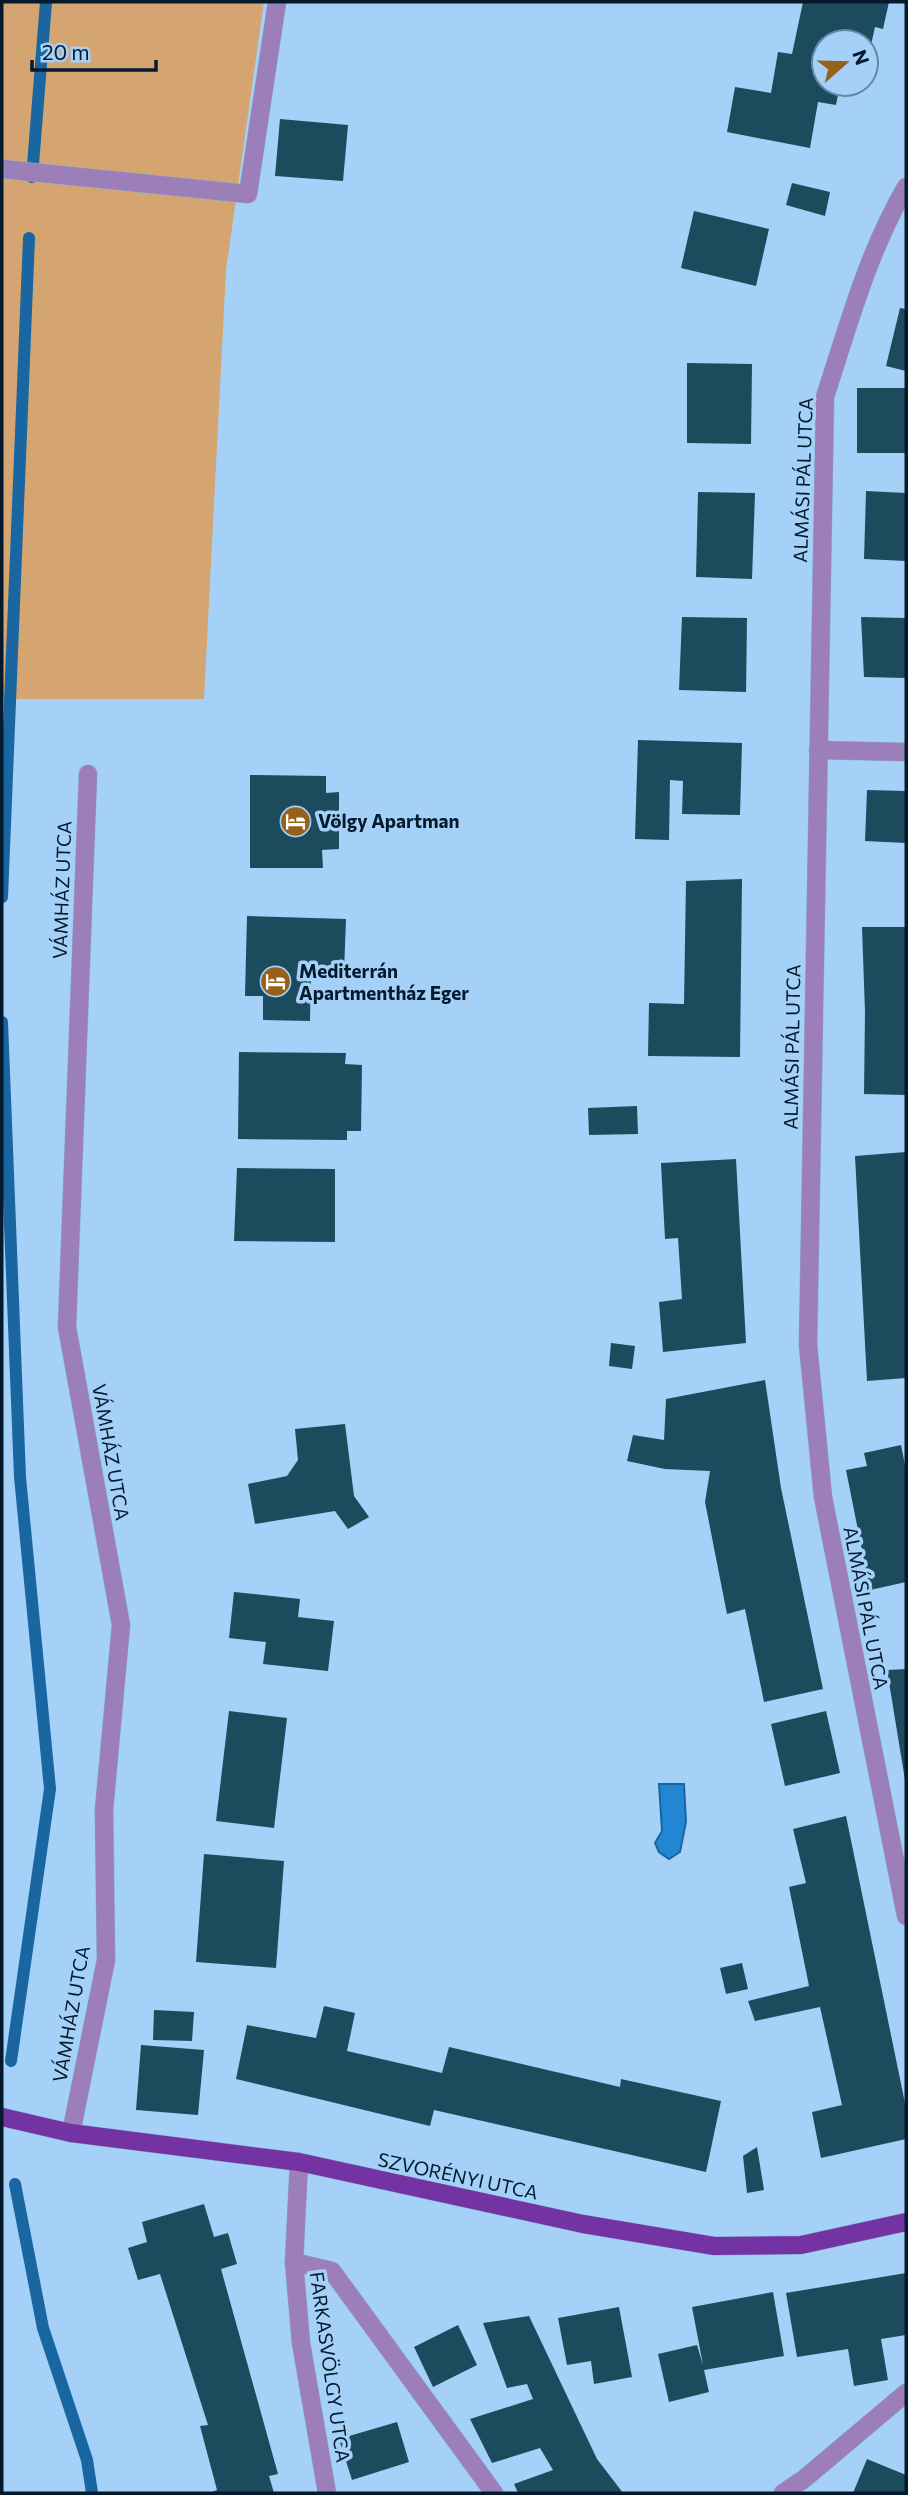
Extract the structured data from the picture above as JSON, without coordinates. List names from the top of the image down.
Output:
{
  "streets": {
    "main road": ["SZVORÉNYI UTCA"],
    "street": ["ALMÁSI PÁL UTCA", "VÁMHÁZ UTCA", "FARKASVÖLGY UTCA"]
  },
  "crossings": [
    ["VÁMHÁZ UTCA", "SZVORÉNYI UTCA"],
    ["SZVORÉNYI UTCA", "FARKASVÖLGY UTCA"]
  ],
  "places": {
    "hotel": ["Völgy Apartman", "Mediterrán Apartmentház Eger"]
  },
  "scale_bar": "20 m",
  "north": "right"
}
